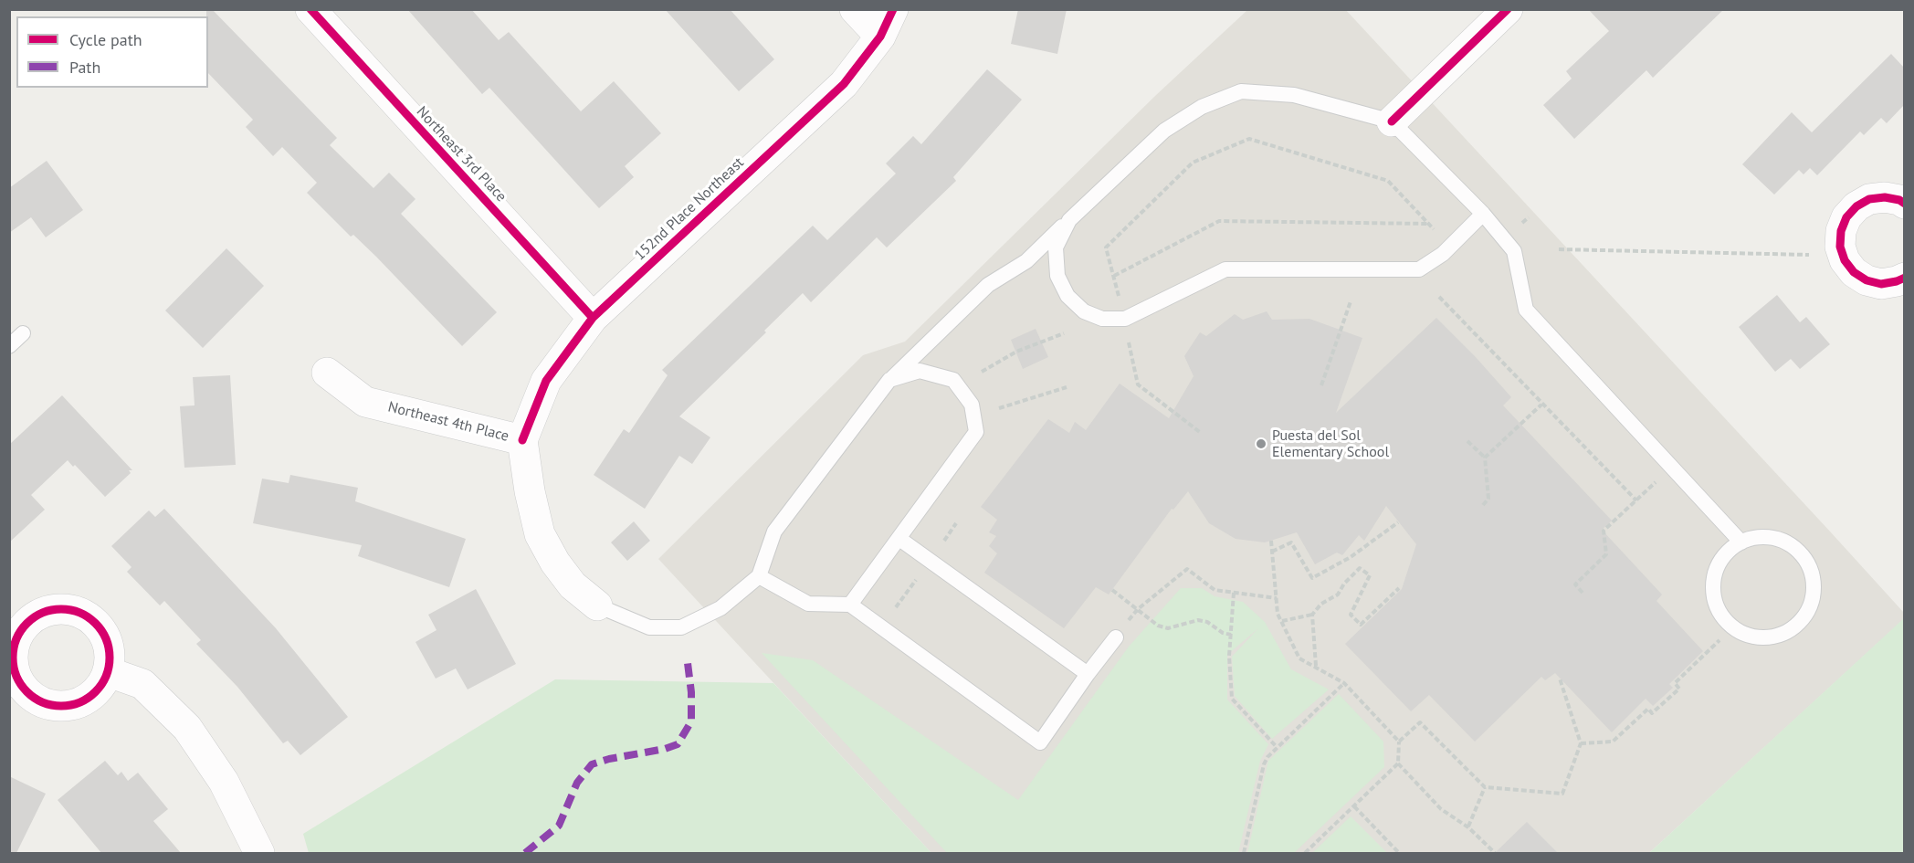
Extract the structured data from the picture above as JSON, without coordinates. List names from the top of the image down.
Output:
{
  "streets": {
    "street": ["Northeast 3rd Place", "152nd Place Northeast", "Northeast 4th Place"]
  },
  "crossings": [
    ["Northeast 3rd Place", "152nd Place Northeast"],
    ["152nd Place Northeast", "Northeast 4th Place"]
  ],
  "places": ["Puesta del Sol Elementary School"],
  "legend": ["Cycle path", "Path"]
}
